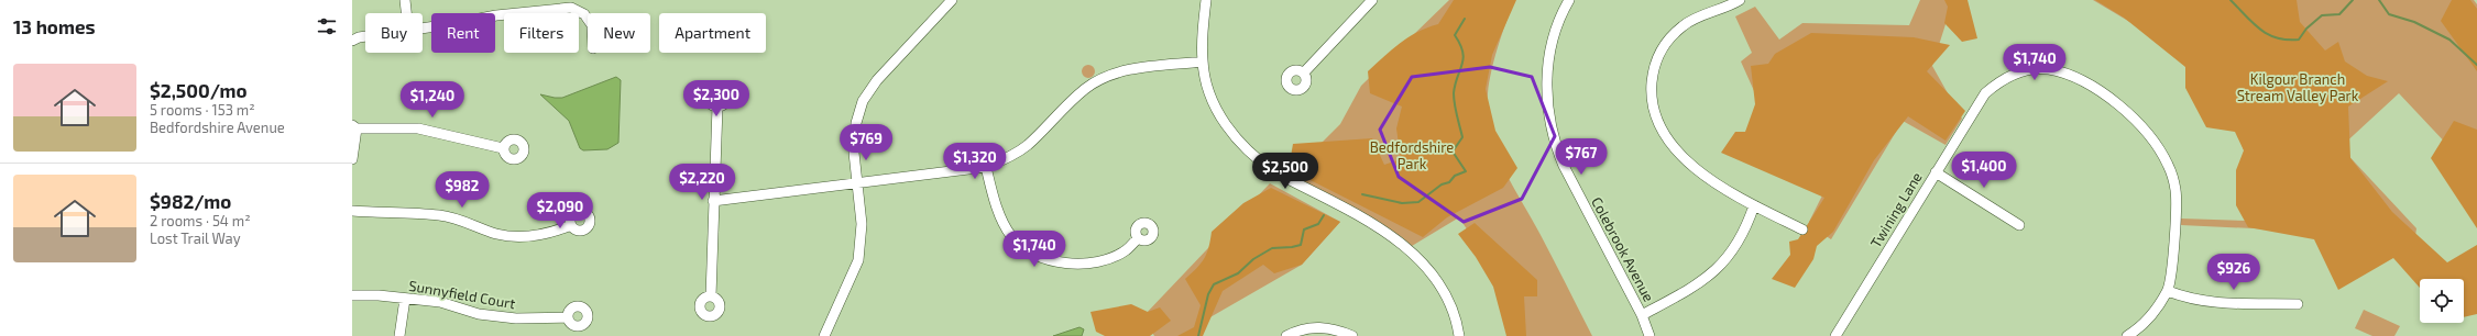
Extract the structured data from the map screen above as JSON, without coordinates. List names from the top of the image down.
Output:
{
  "streets": {
    "street": ["Twining Lane", "Colebrook Avenue", "Sunnyfield Court"]
  },
  "parks": ["Kilgour Branch Stream Valley Park", "Bedfordshire Park"],
  "page": {
    "heading": "13 homes",
    "chip": [
      "Buy",
      "Rent",
      "Filters",
      "New",
      "Apartment"
    ],
    "price": [
      "$1,740",
      "$2,300",
      "$1,240",
      "$769",
      "$767",
      "$1,320",
      "$1,400",
      "$2,500",
      "$2,220",
      "$982",
      "$2,090",
      "$1,740",
      "$926"
    ],
    "list": [
      {
        "name": "$2,500/mo",
        "note": "5 rooms · 153 m² · Bedfordshire Avenue"
      },
      {
        "name": "$982/mo",
        "note": "2 rooms · 54 m² · Lost Trail Way"
      }
    ]
  }
}
